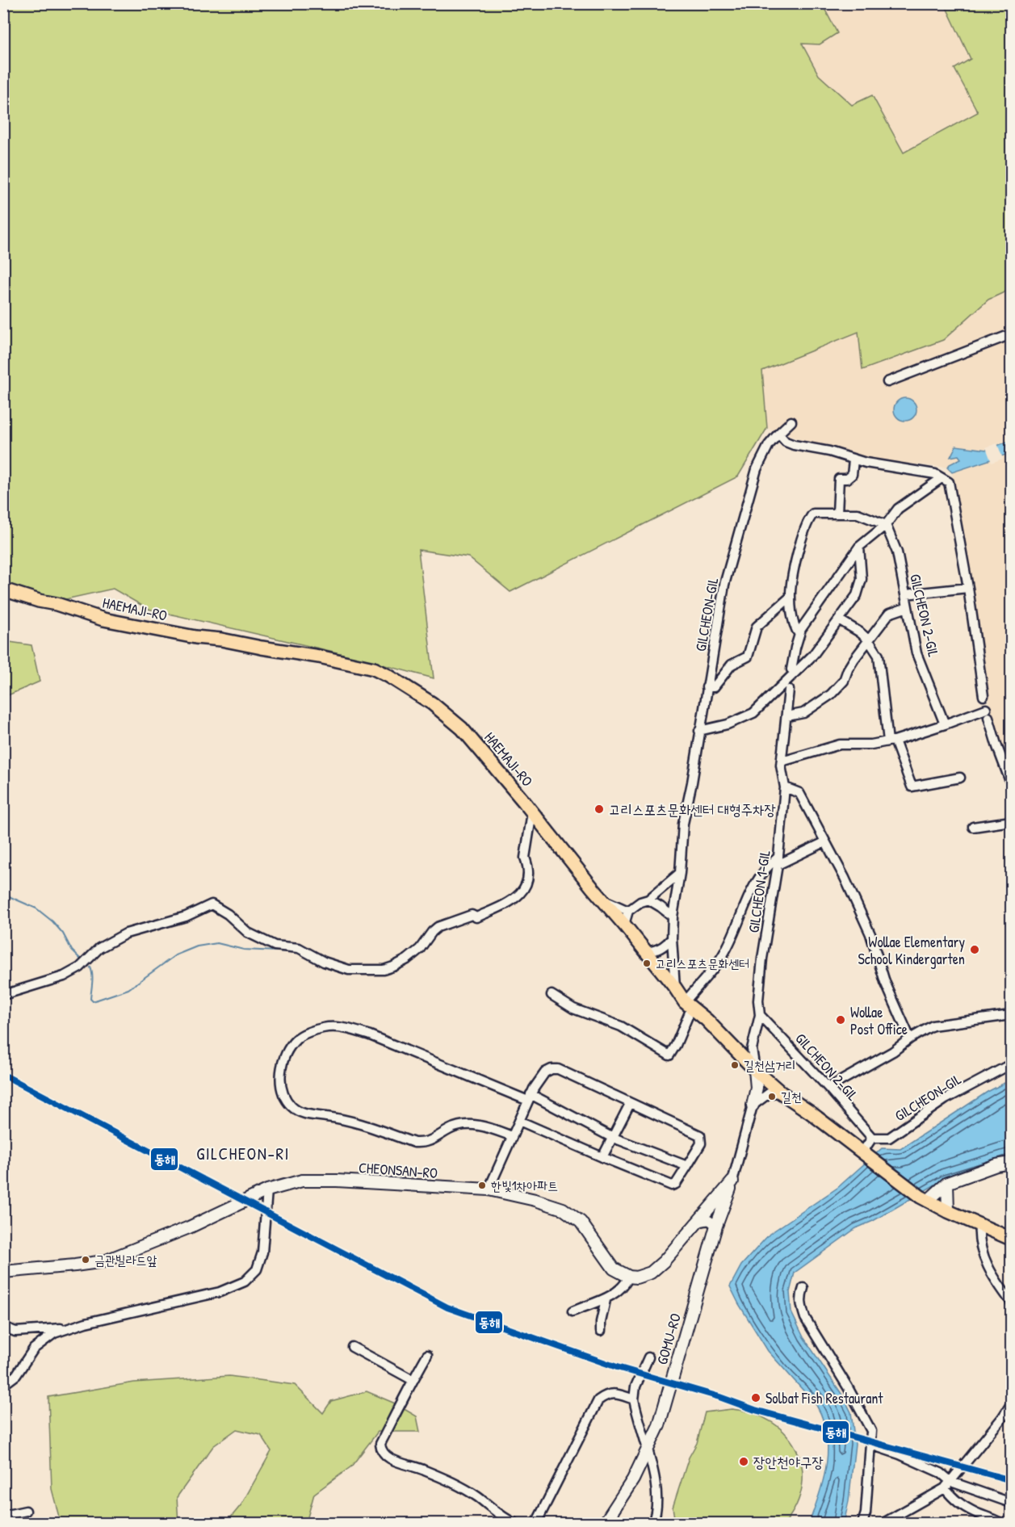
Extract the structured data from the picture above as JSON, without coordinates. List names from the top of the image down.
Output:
{
  "streets": {
    "main road": ["HAEMAJI-RO"],
    "street": [
      "GILCHEON-GIL",
      "GILCHEON 2-GIL",
      "GILCHEON 1-GIL",
      "CHEONSAN-RO",
      "GOMU-RO"
    ]
  },
  "crossings": [
    ["HAEMAJI-RO", "GILCHEON-GIL"],
    ["HAEMAJI-RO", "GILCHEON 1-GIL"],
    ["GILCHEON-GIL", "GILCHEON 2-GIL"],
    ["GILCHEON 2-GIL", "GILCHEON 1-GIL"]
  ],
  "districts": ["GILCHEON-RI"],
  "places": [
    "고리스포츠문화센터 대형주차장",
    "Wollae Elementary School Kindergarten",
    "고리스포츠문화센터",
    "Wollae Post Office",
    "길천삼거리",
    "길천",
    "한빛1차아파트",
    "금관빌라드앞",
    "Solbat Fish Restaurant",
    "장안천야구장"
  ],
  "lines": ["transit line 동해"]
}
